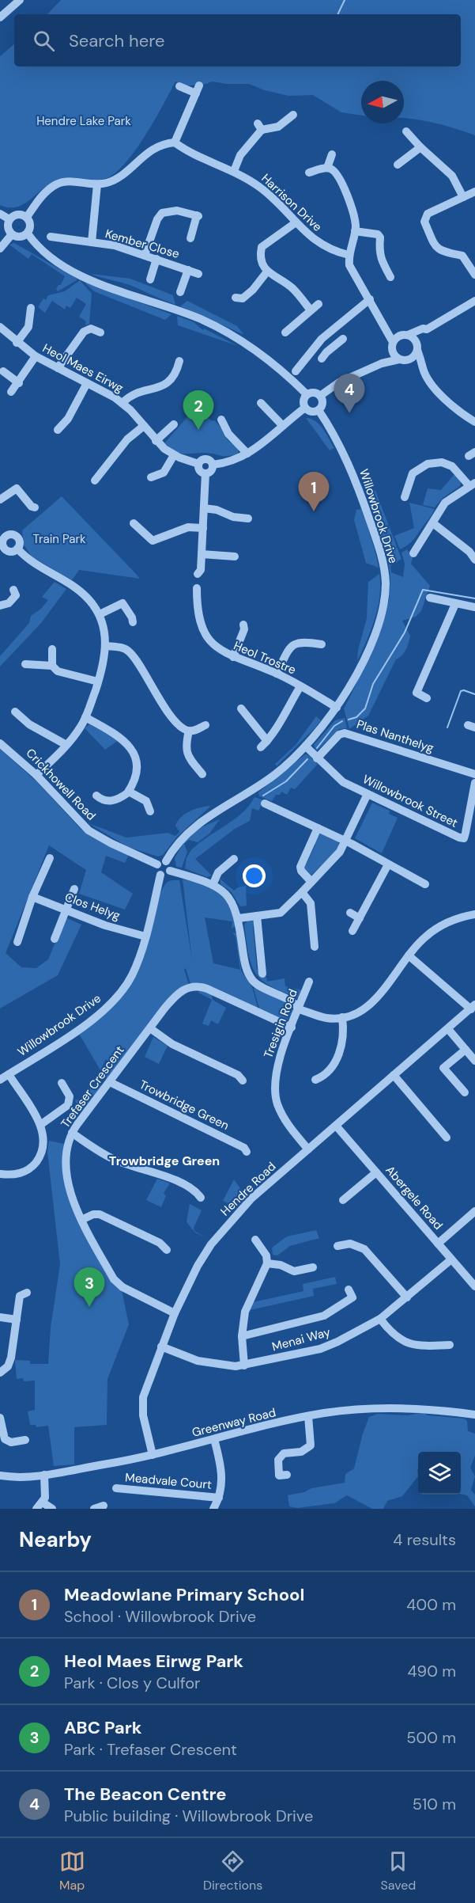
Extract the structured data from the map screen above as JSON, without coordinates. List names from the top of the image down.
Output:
{
  "streets": {
    "street": [
      "Harrison Drive",
      "Kember Close",
      "Heol Maes Eirwg",
      "Willowbrook Drive",
      "Heol Trostre",
      "Plas Nanthelyg",
      "Crickhowell Road",
      "Willowbrook Street",
      "Clos Helyg",
      "Tresigin Road",
      "Trefaser Crescent",
      "Trowbridge Green",
      "Hendre Road",
      "Abergele Road",
      "Menai Way",
      "Greenway Road",
      "Meadvale Court"
    ]
  },
  "crossings": [
    ["Willowbrook Drive", "Heol Trostre"],
    ["Willowbrook Drive", "Crickhowell Road"],
    ["Willowbrook Drive", "Willowbrook Street"],
    ["Willowbrook Drive", "Clos Helyg"],
    ["Plas Nanthelyg", "Willowbrook Street"],
    ["Tresigin Road", "Trefaser Crescent"],
    ["Tresigin Road", "Hendre Road"],
    ["Trefaser Crescent", "Trowbridge Green"],
    ["Trefaser Crescent", "Hendre Road"],
    ["Hendre Road", "Abergele Road"],
    ["Hendre Road", "Menai Way"],
    ["Hendre Road", "Greenway Road"],
    ["Abergele Road", "Menai Way"]
  ],
  "districts": ["Trowbridge Green"],
  "parks": ["Hendre Lake Park", "Train Park"],
  "north": "left",
  "page": {
    "search": "Search here",
    "pins": [
      "4",
      "2",
      "1",
      "3"
    ],
    "heading": ["Nearby", "4 results"],
    "list": [
      {
        "mark": "1",
        "name": "Meadowlane Primary School",
        "note": "School · Willowbrook Drive",
        "value": "400 m"
      },
      {
        "mark": "2",
        "name": "Heol Maes Eirwg Park",
        "note": "Park · Clos y Culfor",
        "value": "490 m"
      },
      {
        "mark": "3",
        "name": "ABC Park",
        "note": "Park · Trefaser Crescent",
        "value": "500 m"
      },
      {
        "mark": "4",
        "name": "The Beacon Centre",
        "note": "Public building · Willowbrook Drive",
        "value": "510 m"
      }
    ],
    "nav": ["Map", "Directions", "Saved"]
  }
}
